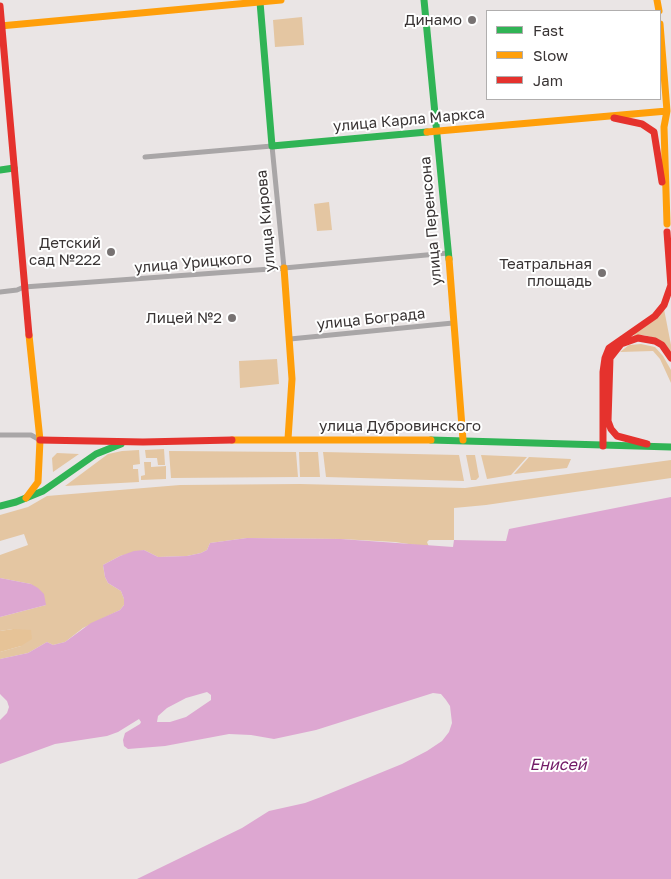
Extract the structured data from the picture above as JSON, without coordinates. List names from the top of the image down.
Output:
{
  "streets": {
    "main road": [
      "улица Карла Маркса",
      "улица Кирова",
      "улица Перенсона",
      "улица Дубровинского"
    ],
    "street": ["улица Урицкого", "улица Бограда"]
  },
  "crossings": [
    ["улица Карла Маркса", "улица Кирова"],
    ["улица Карла Маркса", "улица Перенсона"],
    ["улица Кирова", "улица Урицкого"],
    ["улица Кирова", "улица Бограда"],
    ["улица Кирова", "улица Дубровинского"],
    ["улица Перенсона", "улица Урицкого"],
    ["улица Перенсона", "улица Бограда"],
    ["улица Перенсона", "улица Дубровинского"]
  ],
  "water": ["Енисей"],
  "places": [
    "Динамо",
    "Детский сад №222",
    "Театральная площадь",
    "Лицей №2"
  ],
  "legend": ["Fast", "Slow", "Jam"]
}
